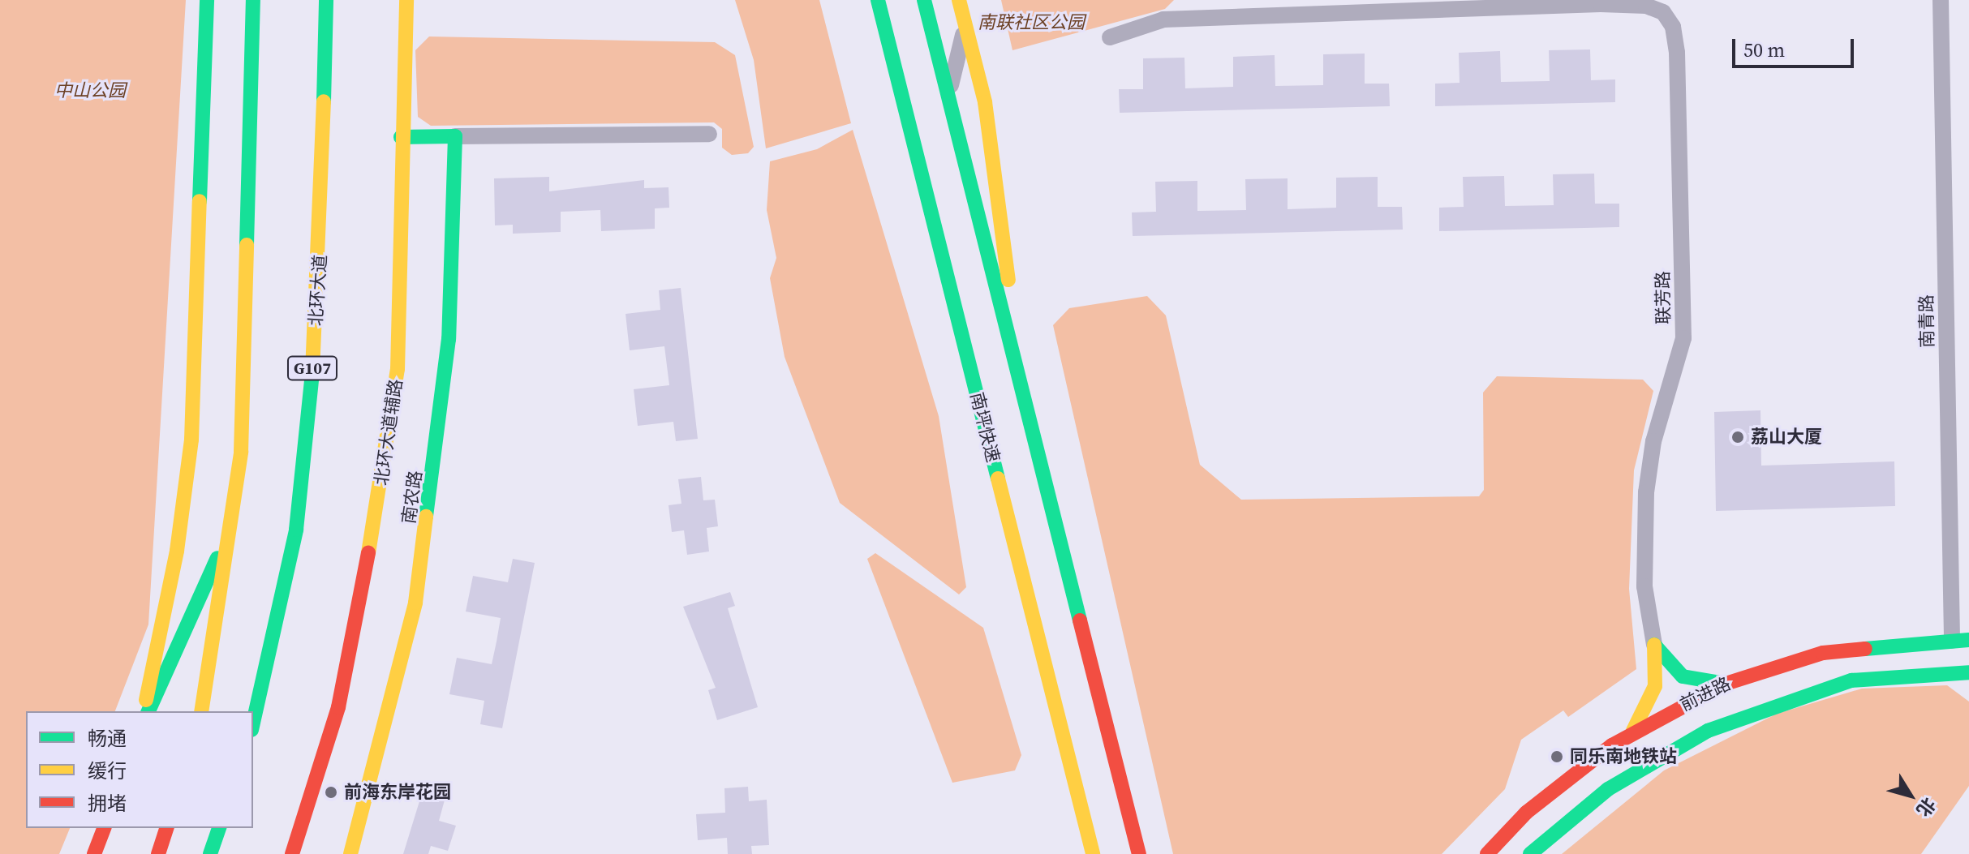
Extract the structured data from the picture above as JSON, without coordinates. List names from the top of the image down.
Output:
{
  "streets": {
    "main road": [
      "北环大道",
      "G107",
      "南坪快速",
      "北环大道辅路",
      "南农路",
      "前进路"
    ],
    "street": ["联芳路", "南青路"]
  },
  "crossings": [
    ["南青路", "前进路"]
  ],
  "parks": ["南联社区公园", "中山公园"],
  "places": ["荔山大厦", "同乐南地铁站", "前海东岸花园"],
  "legend": ["畅通", "缓行", "拥堵"],
  "scale_bar": "50 m",
  "north": "bottom right"
}
